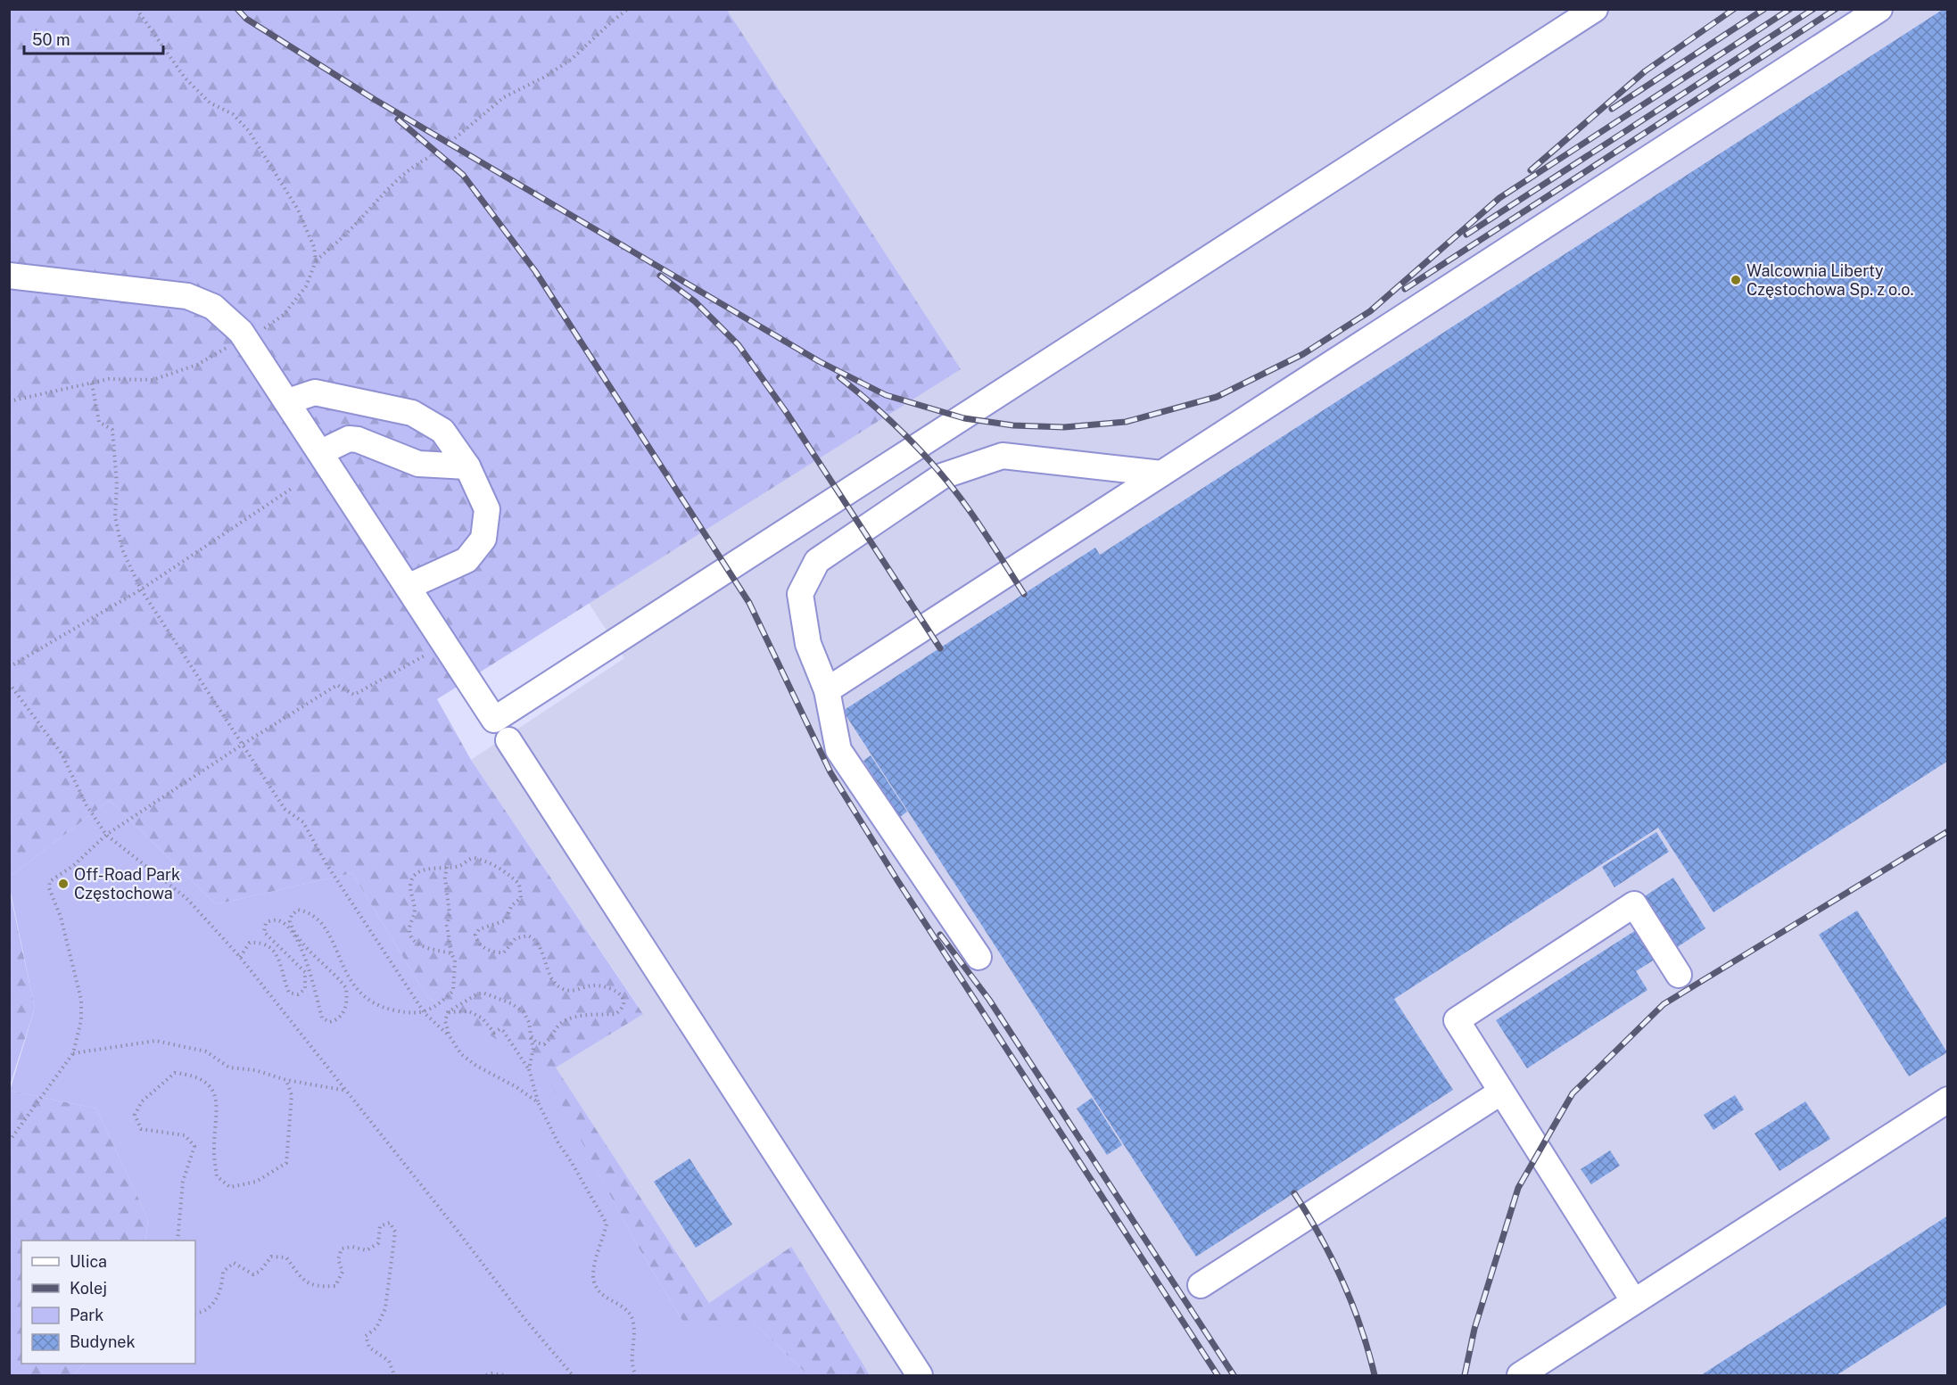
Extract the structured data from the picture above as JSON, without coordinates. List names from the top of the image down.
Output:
{
  "places": ["Walcownia Liberty Częstochowa Sp. z o.o.", "Off-Road Park Częstochowa"],
  "legend": [
    "Ulica",
    "Kolej",
    "Park",
    "Budynek"
  ],
  "scale_bar": "50 m"
}
